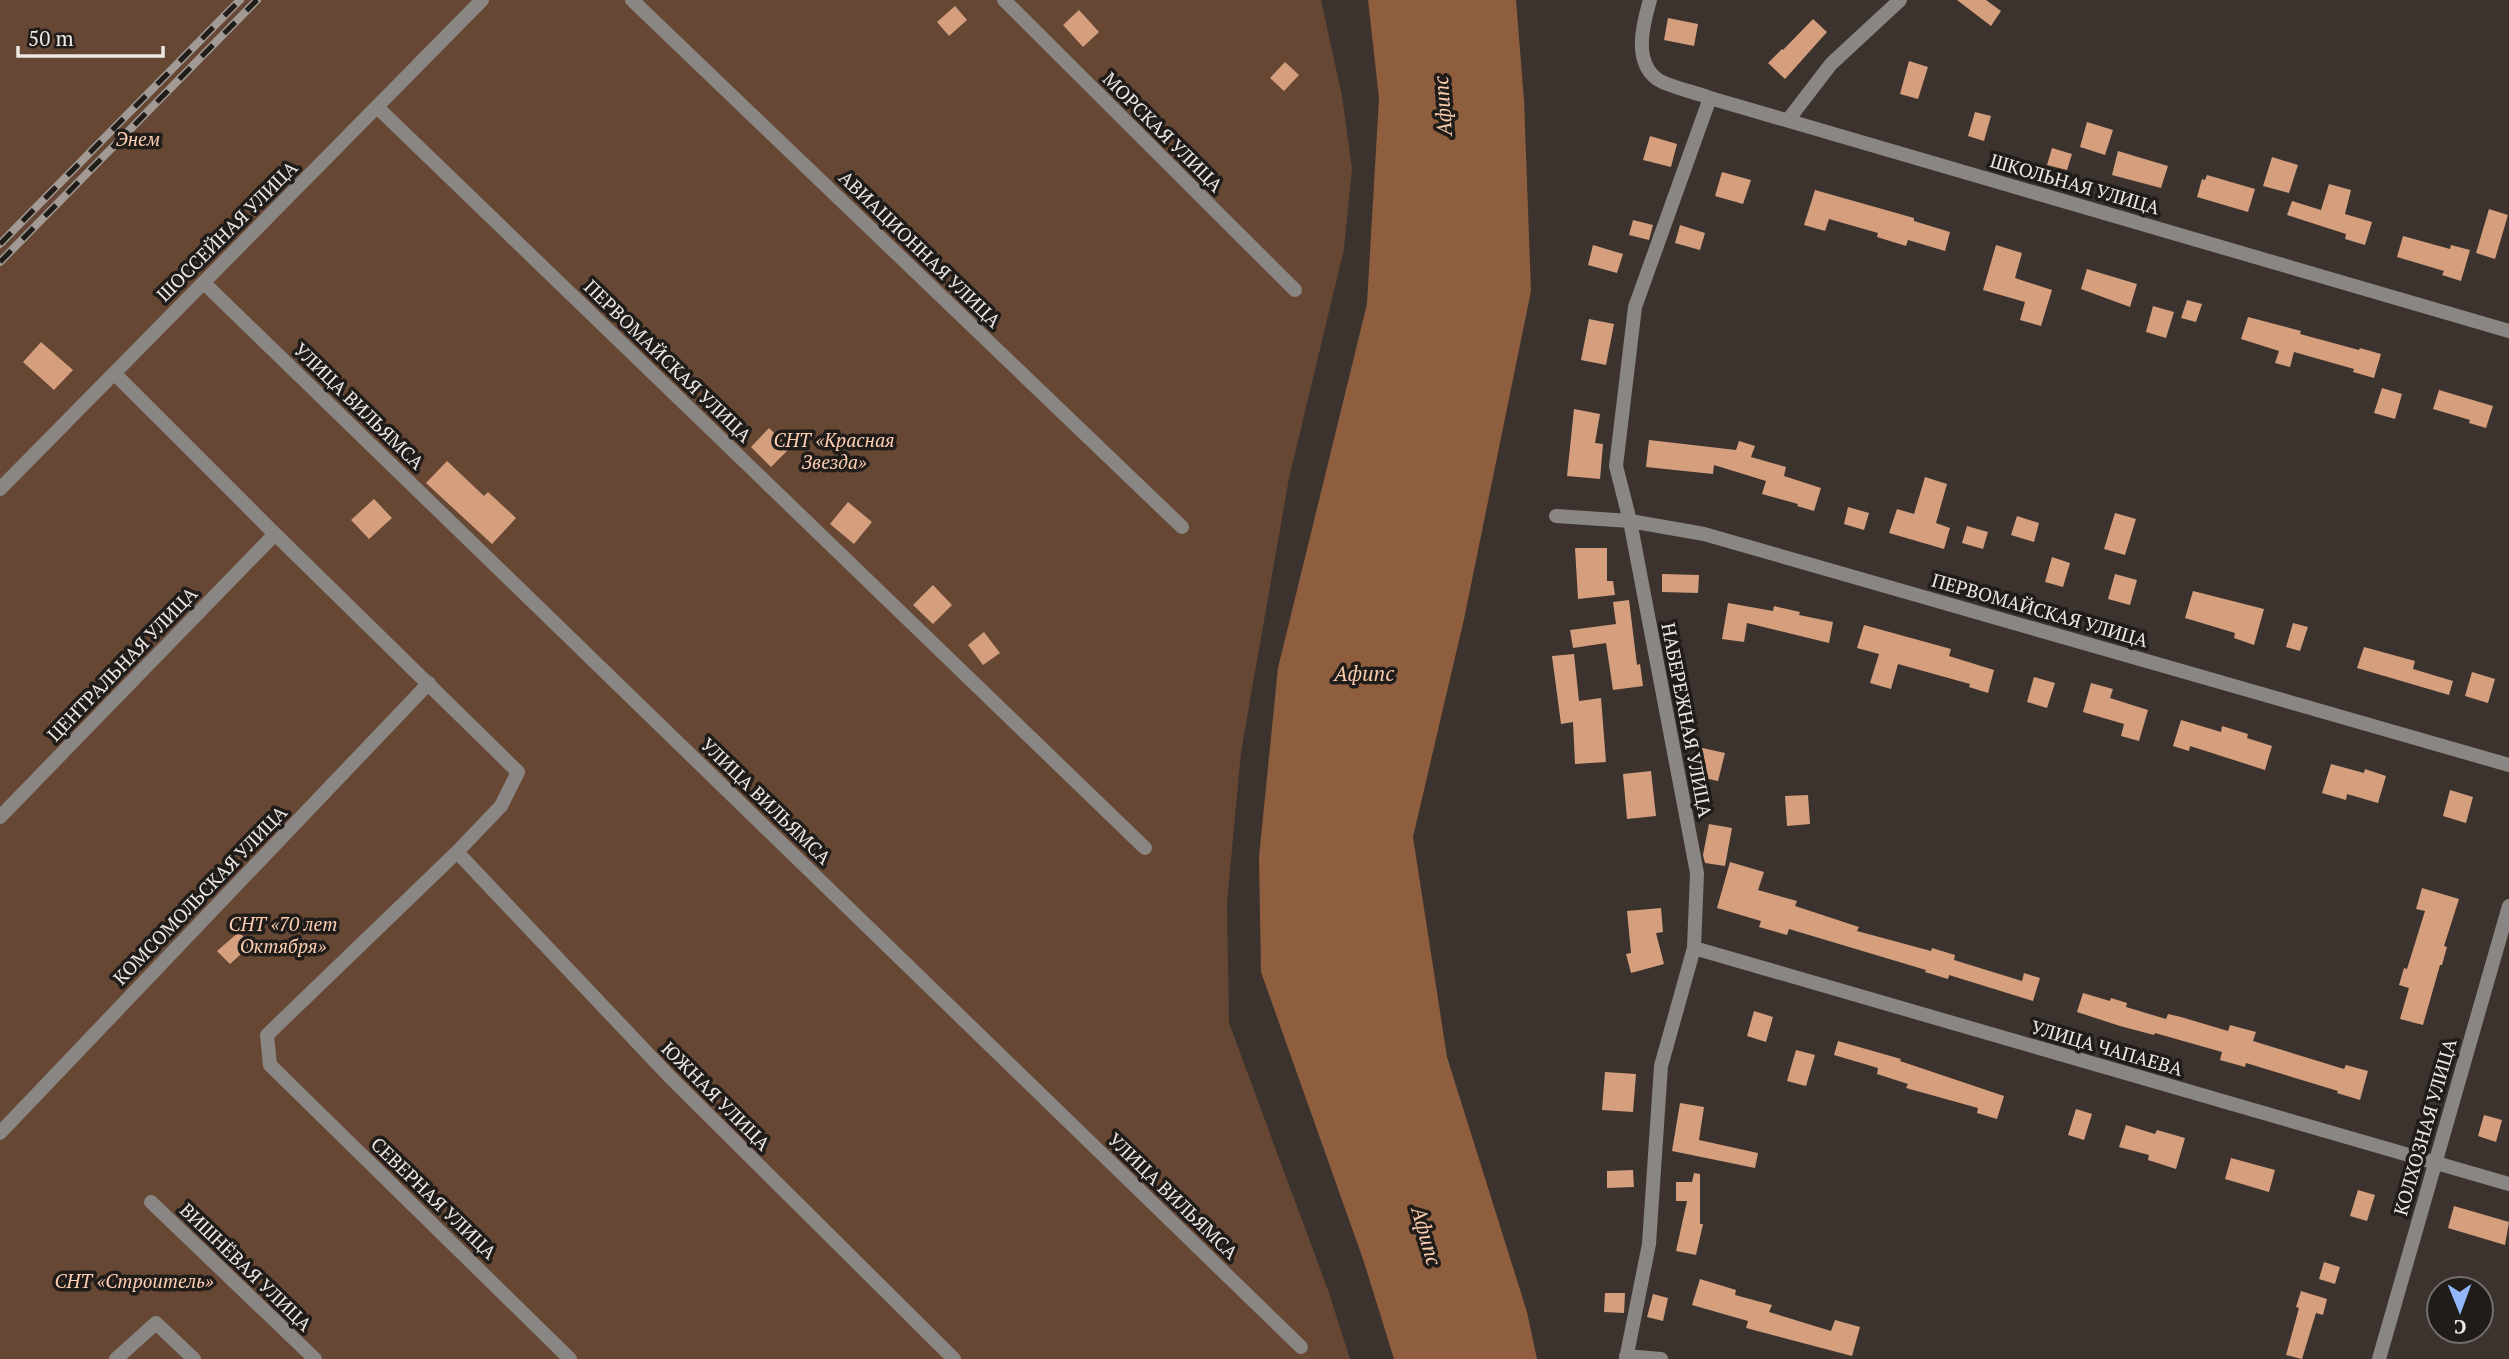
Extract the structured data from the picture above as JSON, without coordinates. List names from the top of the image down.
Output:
{
  "streets": {
    "street": [
      "МОРСКАЯ УЛИЦА",
      "ШКОЛЬНАЯ УЛИЦА",
      "ШОССЕЙНАЯ УЛИЦА",
      "АВИАЦИОННАЯ УЛИЦА",
      "ПЕРВОМАЙСКАЯ УЛИЦА",
      "УЛИЦА ВИЛЬЯМСА",
      "ЦЕНТРАЛЬНАЯ УЛИЦА",
      "НАБЕРЕЖНАЯ УЛИЦА",
      "КОМСОМОЛЬСКАЯ УЛИЦА",
      "УЛИЦА ЧАПАЕВА",
      "ЮЖНАЯ УЛИЦА",
      "КОЛХОЗНАЯ УЛИЦА",
      "СЕВЕРНАЯ УЛИЦА",
      "ВИШНЁВАЯ УЛИЦА"
    ]
  },
  "crossings": [
    ["ШКОЛЬНАЯ УЛИЦА", "НАБЕРЕЖНАЯ УЛИЦА"],
    ["ШОССЕЙНАЯ УЛИЦА", "ПЕРВОМАЙСКАЯ УЛИЦА"],
    ["ШОССЕЙНАЯ УЛИЦА", "УЛИЦА ВИЛЬЯМСА"],
    ["ПЕРВОМАЙСКАЯ УЛИЦА", "НАБЕРЕЖНАЯ УЛИЦА"],
    ["НАБЕРЕЖНАЯ УЛИЦА", "УЛИЦА ЧАПАЕВА"],
    ["УЛИЦА ЧАПАЕВА", "КОЛХОЗНАЯ УЛИЦА"],
    ["ЮЖНАЯ УЛИЦА", "СЕВЕРНАЯ УЛИЦА"]
  ],
  "water": ["Афипс"],
  "parks": [
    "Энем",
    "СНТ «Красная Звезда»",
    "СНТ «70 лет Октября»",
    "СНТ «Строитель»"
  ],
  "scale_bar": "50 m",
  "north": "bottom"
}
